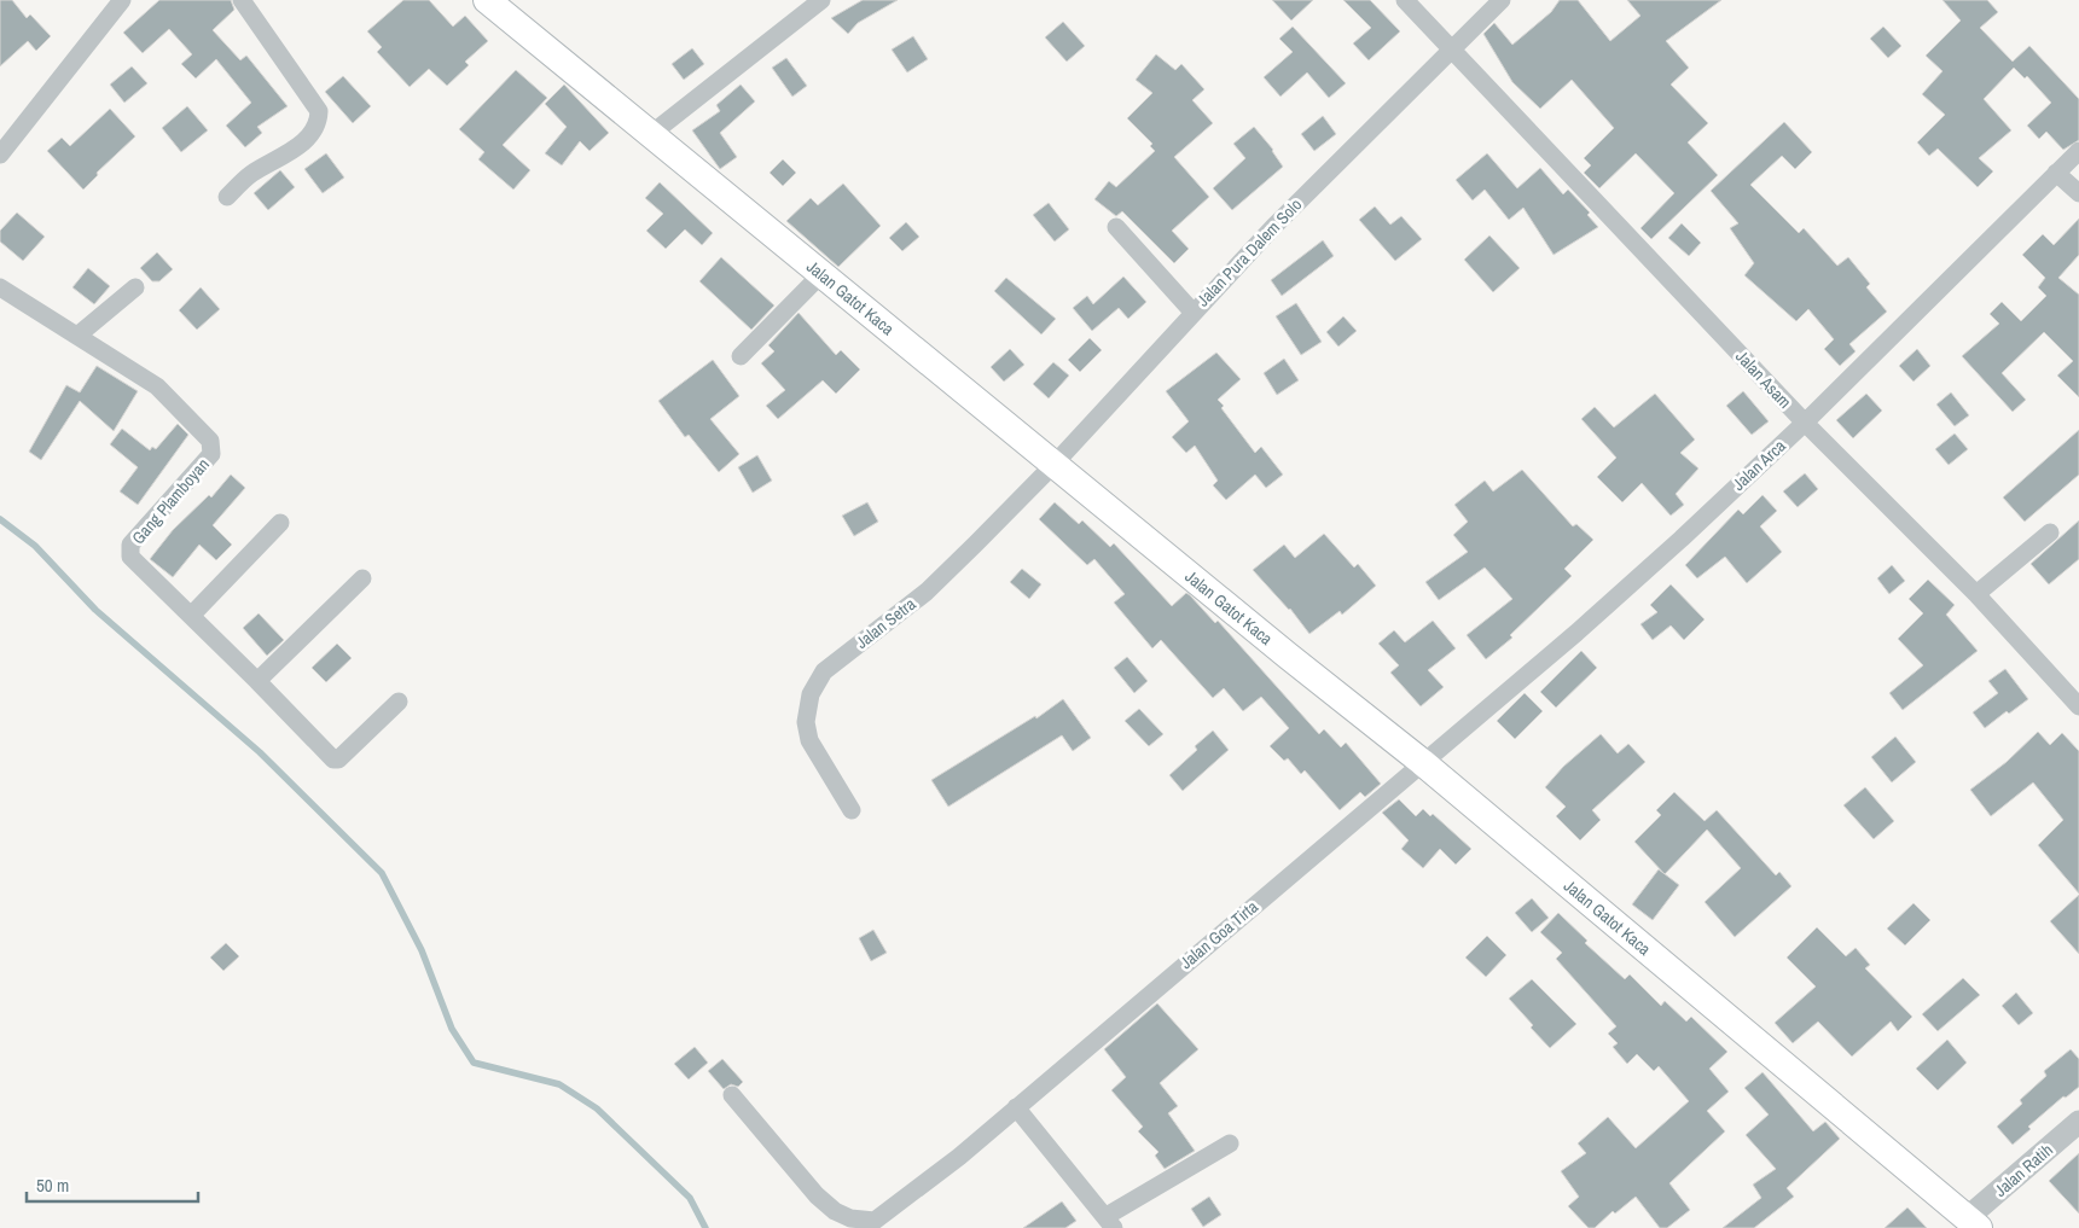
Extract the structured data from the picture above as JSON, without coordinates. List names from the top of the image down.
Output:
{
  "streets": {
    "main road": ["Jalan Gatot Kaca"],
    "street": [
      "Jalan Pura Dalem Solo",
      "Jalan Asam",
      "Jalan Arca",
      "Gang Plamboyan",
      "Jalan Setra",
      "Jalan Goa Tirta",
      "Jalan Ratih"
    ]
  },
  "crossings": [
    ["Jalan Pura Dalem Solo", "Jalan Gatot Kaca"],
    ["Jalan Pura Dalem Solo", "Jalan Asam"],
    ["Jalan Pura Dalem Solo", "Jalan Setra"],
    ["Jalan Gatot Kaca", "Jalan Arca"],
    ["Jalan Gatot Kaca", "Jalan Setra"],
    ["Jalan Gatot Kaca", "Jalan Goa Tirta"],
    ["Jalan Gatot Kaca", "Jalan Ratih"],
    ["Jalan Asam", "Jalan Arca"],
    ["Jalan Arca", "Jalan Goa Tirta"]
  ],
  "scale_bar": "50 m"
}
